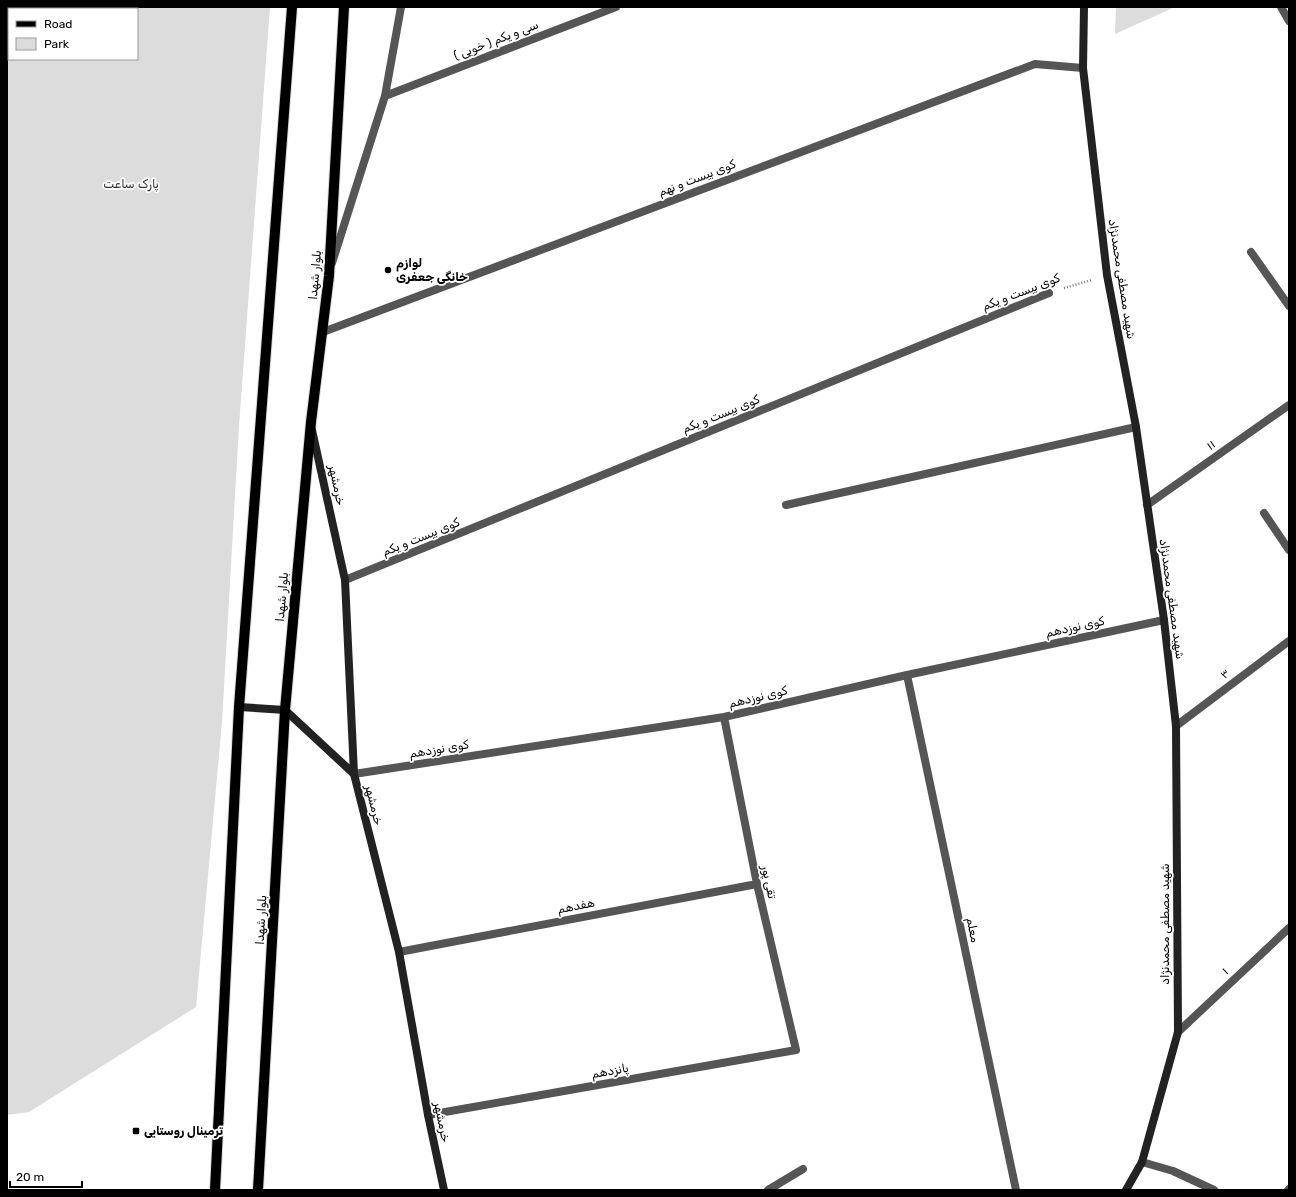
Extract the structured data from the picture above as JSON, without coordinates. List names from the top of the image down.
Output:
{
  "streets": {
    "main road": ["بلوار شهدا", "شهید مصطفی محمدنژاد", "خرمشهر"],
    "street": [
      "سی و یکم ( خویی )",
      "کوی بیست و نهم",
      "کوی بیست و یکم",
      "۱۱",
      "کوی نوزدهم",
      "۳",
      "تقی پور",
      "هفدهم",
      "معلم",
      "۱",
      "پانزدهم"
    ]
  },
  "crossings": [
    ["کوی بیست و نهم", "بلوار شهدا"],
    ["کوی بیست و نهم", "شهید مصطفی محمدنژاد"],
    ["بلوار شهدا", "خرمشهر"],
    ["شهید مصطفی محمدنژاد", "کوی بیست و یکم"],
    ["شهید مصطفی محمدنژاد", "۱۱"],
    ["شهید مصطفی محمدنژاد", "کوی نوزدهم"],
    ["شهید مصطفی محمدنژاد", "۳"],
    ["شهید مصطفی محمدنژاد", "۱"],
    ["کوی بیست و یکم", "خرمشهر"],
    ["خرمشهر", "کوی نوزدهم"],
    ["خرمشهر", "هفدهم"],
    ["خرمشهر", "پانزدهم"],
    ["کوی نوزدهم", "تقی پور"],
    ["کوی نوزدهم", "معلم"],
    ["تقی پور", "هفدهم"],
    ["تقی پور", "پانزدهم"]
  ],
  "parks": ["پارک ساعت"],
  "places": {
    "other": ["لوازم خانگی جعفری"],
    "transit": ["ترمینال روستایی"]
  },
  "legend": ["Road", "Park"],
  "scale_bar": "20 m"
}
